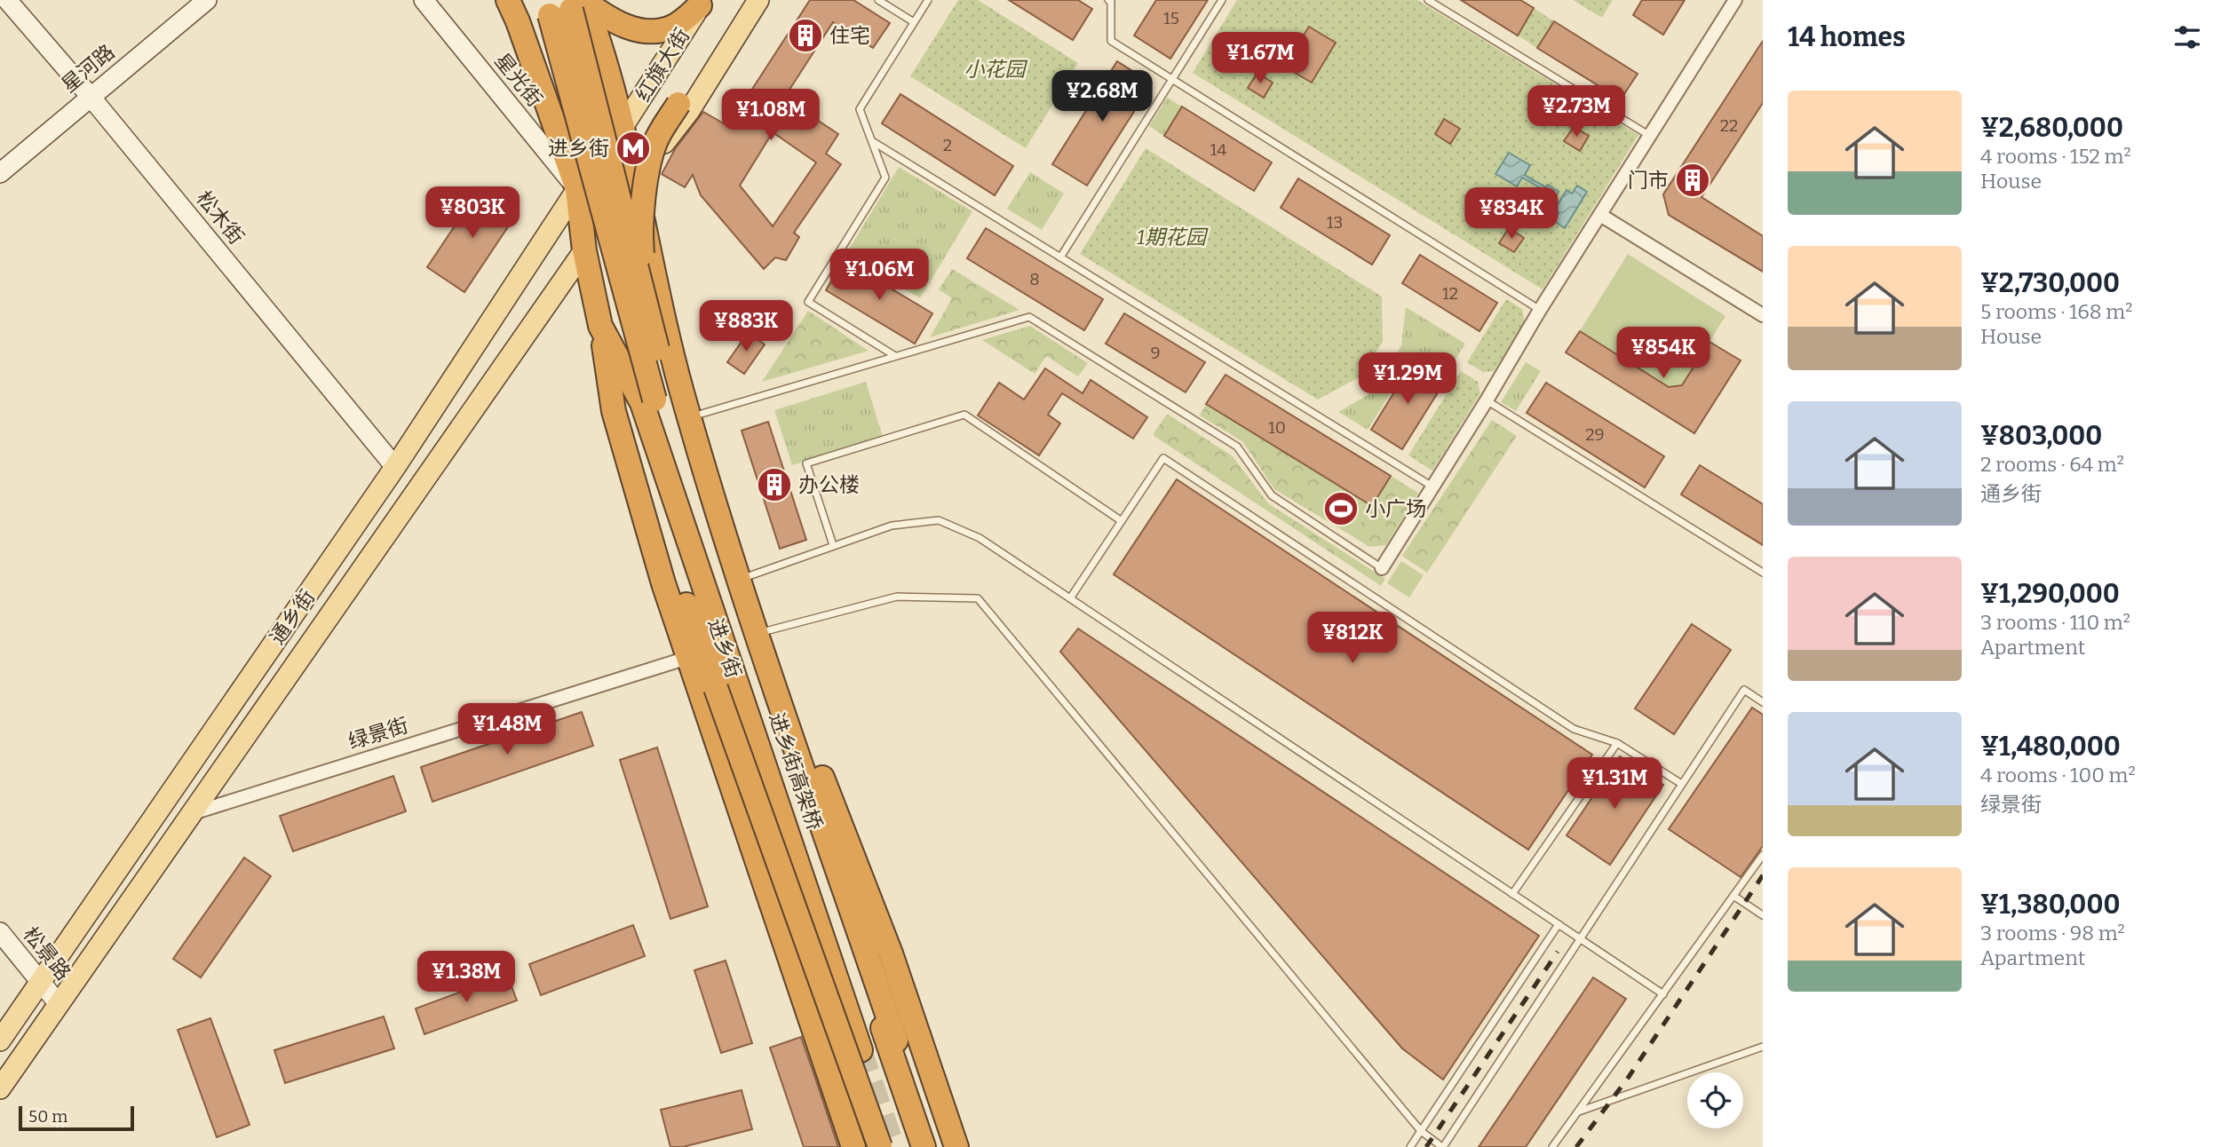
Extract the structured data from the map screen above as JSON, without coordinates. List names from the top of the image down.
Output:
{
  "streets": {
    "highway": ["红旗大街", "进乡街", "进乡街高架桥"],
    "main road": ["通乡街"],
    "street": [
      "星河路",
      "星光街",
      "松木街",
      "绿景街",
      "松景路"
    ]
  },
  "crossings": [
    ["红旗大街", "星光街"],
    ["红旗大街", "通乡街"],
    ["红旗大街", "进乡街"],
    ["星河路", "松木街"],
    ["星光街", "通乡街"],
    ["星光街", "进乡街"],
    ["松木街", "通乡街"],
    ["通乡街", "进乡街"],
    ["通乡街", "绿景街"],
    ["通乡街", "松景路"]
  ],
  "parks": ["小花园", "1期花园"],
  "places": {
    "building": ["住宅", "门市", "办公楼"],
    "metro station": ["进乡街"],
    "sports": ["小广场"]
  },
  "house_numbers": [
    "15",
    "22",
    "2",
    "14",
    "13",
    "8",
    "12",
    "9",
    "10",
    "29"
  ],
  "scale_bar": "50 m",
  "page": {
    "heading": "14 homes",
    "price": [
      "¥1.67M",
      "¥2.68M",
      "¥2.73M",
      "¥1.08M",
      "¥803K",
      "¥834K",
      "¥1.06M",
      "¥883K",
      "¥854K",
      "¥1.29M",
      "¥812K",
      "¥1.48M",
      "¥1.31M",
      "¥1.38M"
    ],
    "list": [
      {
        "name": "¥2,680,000",
        "note": "4 rooms · 152 m² · House"
      },
      {
        "name": "¥2,730,000",
        "note": "5 rooms · 168 m² · House"
      },
      {
        "name": "¥803,000",
        "note": "2 rooms · 64 m² · 通乡街"
      },
      {
        "name": "¥1,290,000",
        "note": "3 rooms · 110 m² · Apartment"
      },
      {
        "name": "¥1,480,000",
        "note": "4 rooms · 100 m² · 绿景街"
      },
      {
        "name": "¥1,380,000",
        "note": "3 rooms · 98 m² · Apartment"
      }
    ],
    "scale": "50 m"
  }
}
